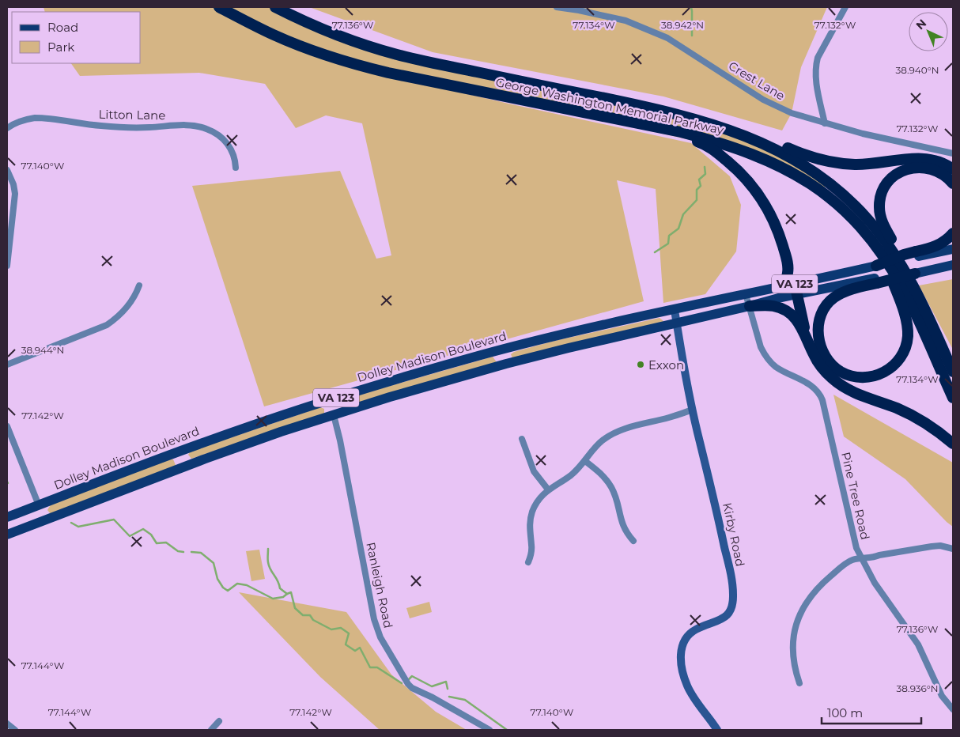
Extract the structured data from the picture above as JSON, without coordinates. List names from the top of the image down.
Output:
{
  "streets": {
    "highway": ["George Washington Memorial Parkway"],
    "main road": ["VA 123", "Dolley Madison Boulevard", "Kirby Road"],
    "street": [
      "Crest Lane",
      "Litton Lane",
      "Pine Tree Road",
      "Ranleigh Road"
    ]
  },
  "crossings": [
    ["Dolley Madison Boulevard", "Pine Tree Road"],
    ["Dolley Madison Boulevard", "Kirby Road"],
    ["Dolley Madison Boulevard", "Ranleigh Road"]
  ],
  "places": ["Exxon"],
  "legend": ["Road", "Park"],
  "scale_bar": "100 m",
  "north": "top left",
  "coordinates": [
    "38.942°N",
    "77.136°W",
    "77.134°W",
    "77.132°W",
    "38.940°N",
    "77.140°W",
    "38.944°N",
    "77.142°W",
    "77.144°W",
    "38.936°N"
  ]
}
